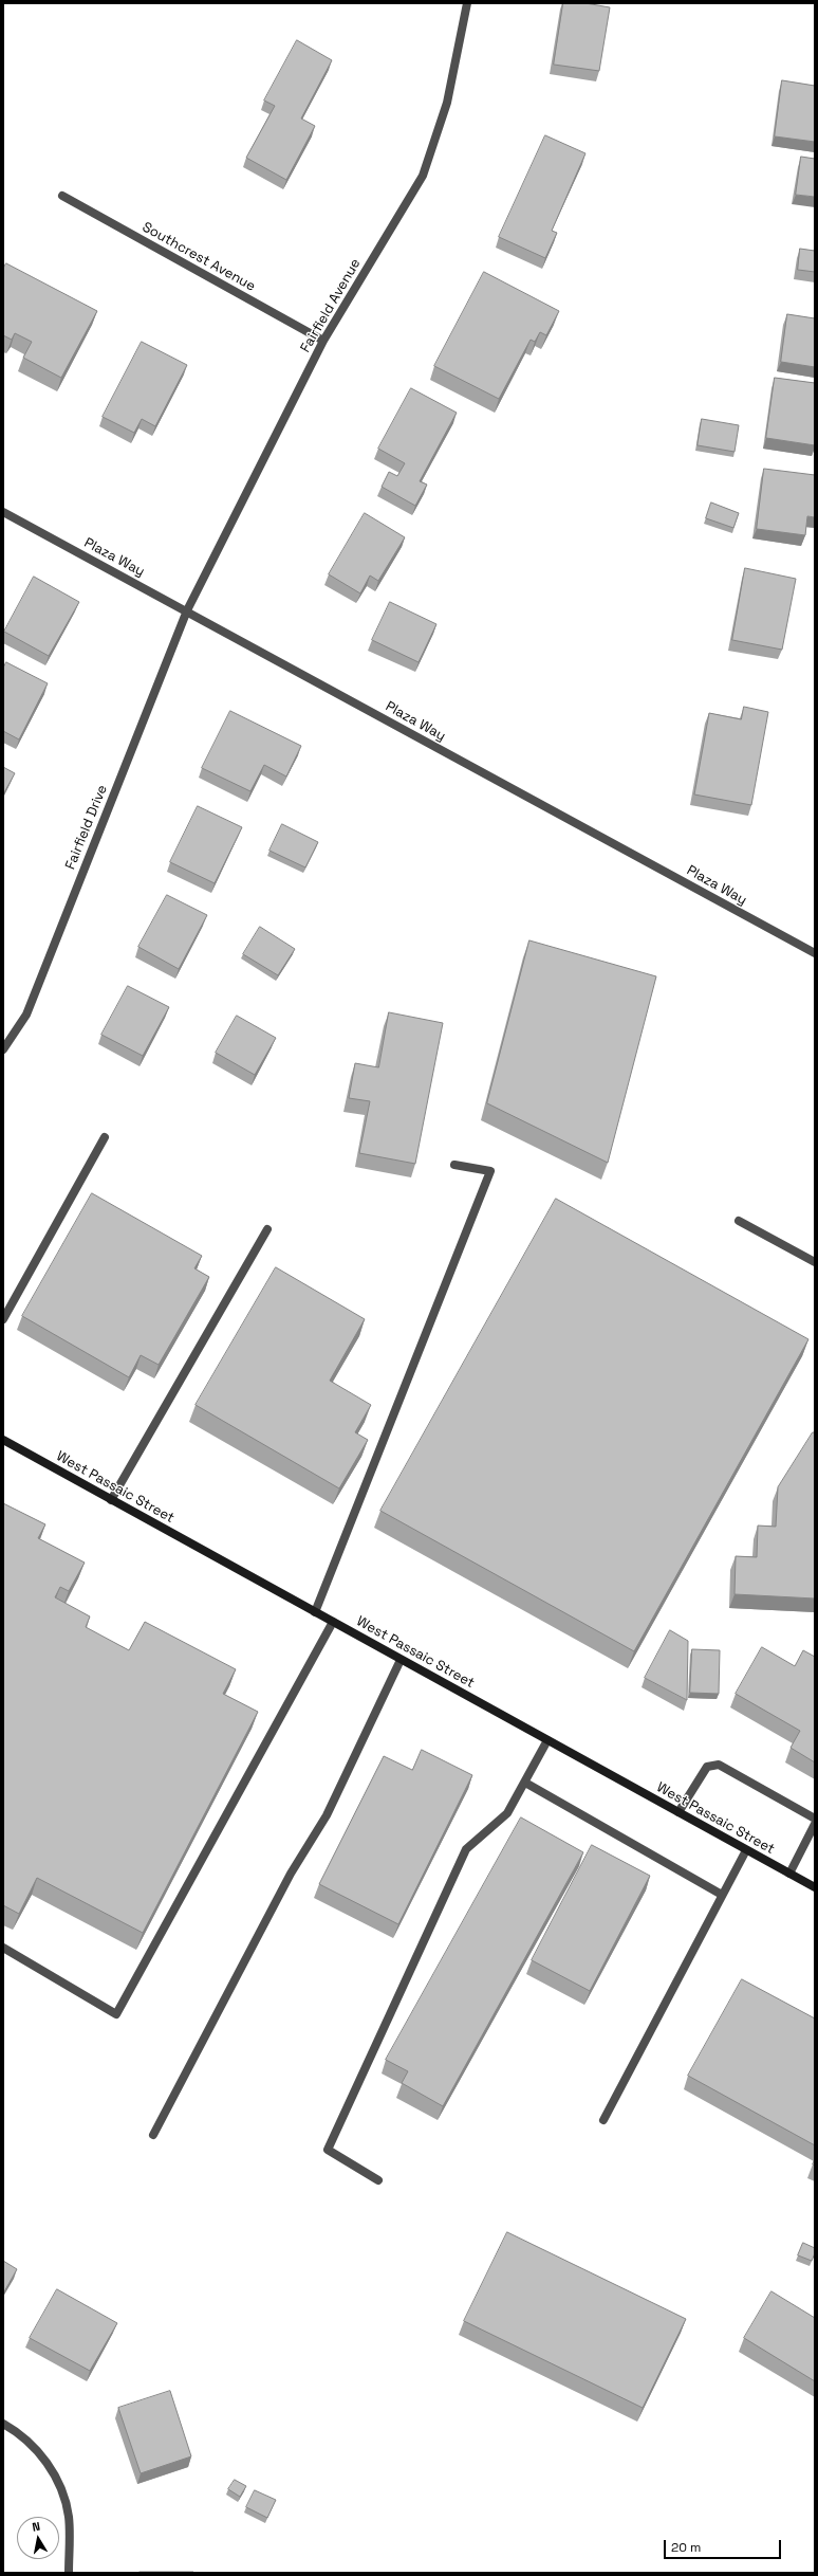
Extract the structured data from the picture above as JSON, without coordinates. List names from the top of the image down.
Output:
{
  "streets": {
    "main road": ["West Passaic Street"],
    "street": [
      "Southcrest Avenue",
      "Fairfield Avenue",
      "Plaza Way",
      "Fairfield Drive"
    ]
  },
  "crossings": [
    ["Southcrest Avenue", "Fairfield Avenue"],
    ["Fairfield Avenue", "Plaza Way"],
    ["Fairfield Avenue", "Fairfield Drive"],
    ["Plaza Way", "Fairfield Drive"]
  ],
  "scale_bar": "20 m",
  "north": "top"
}
